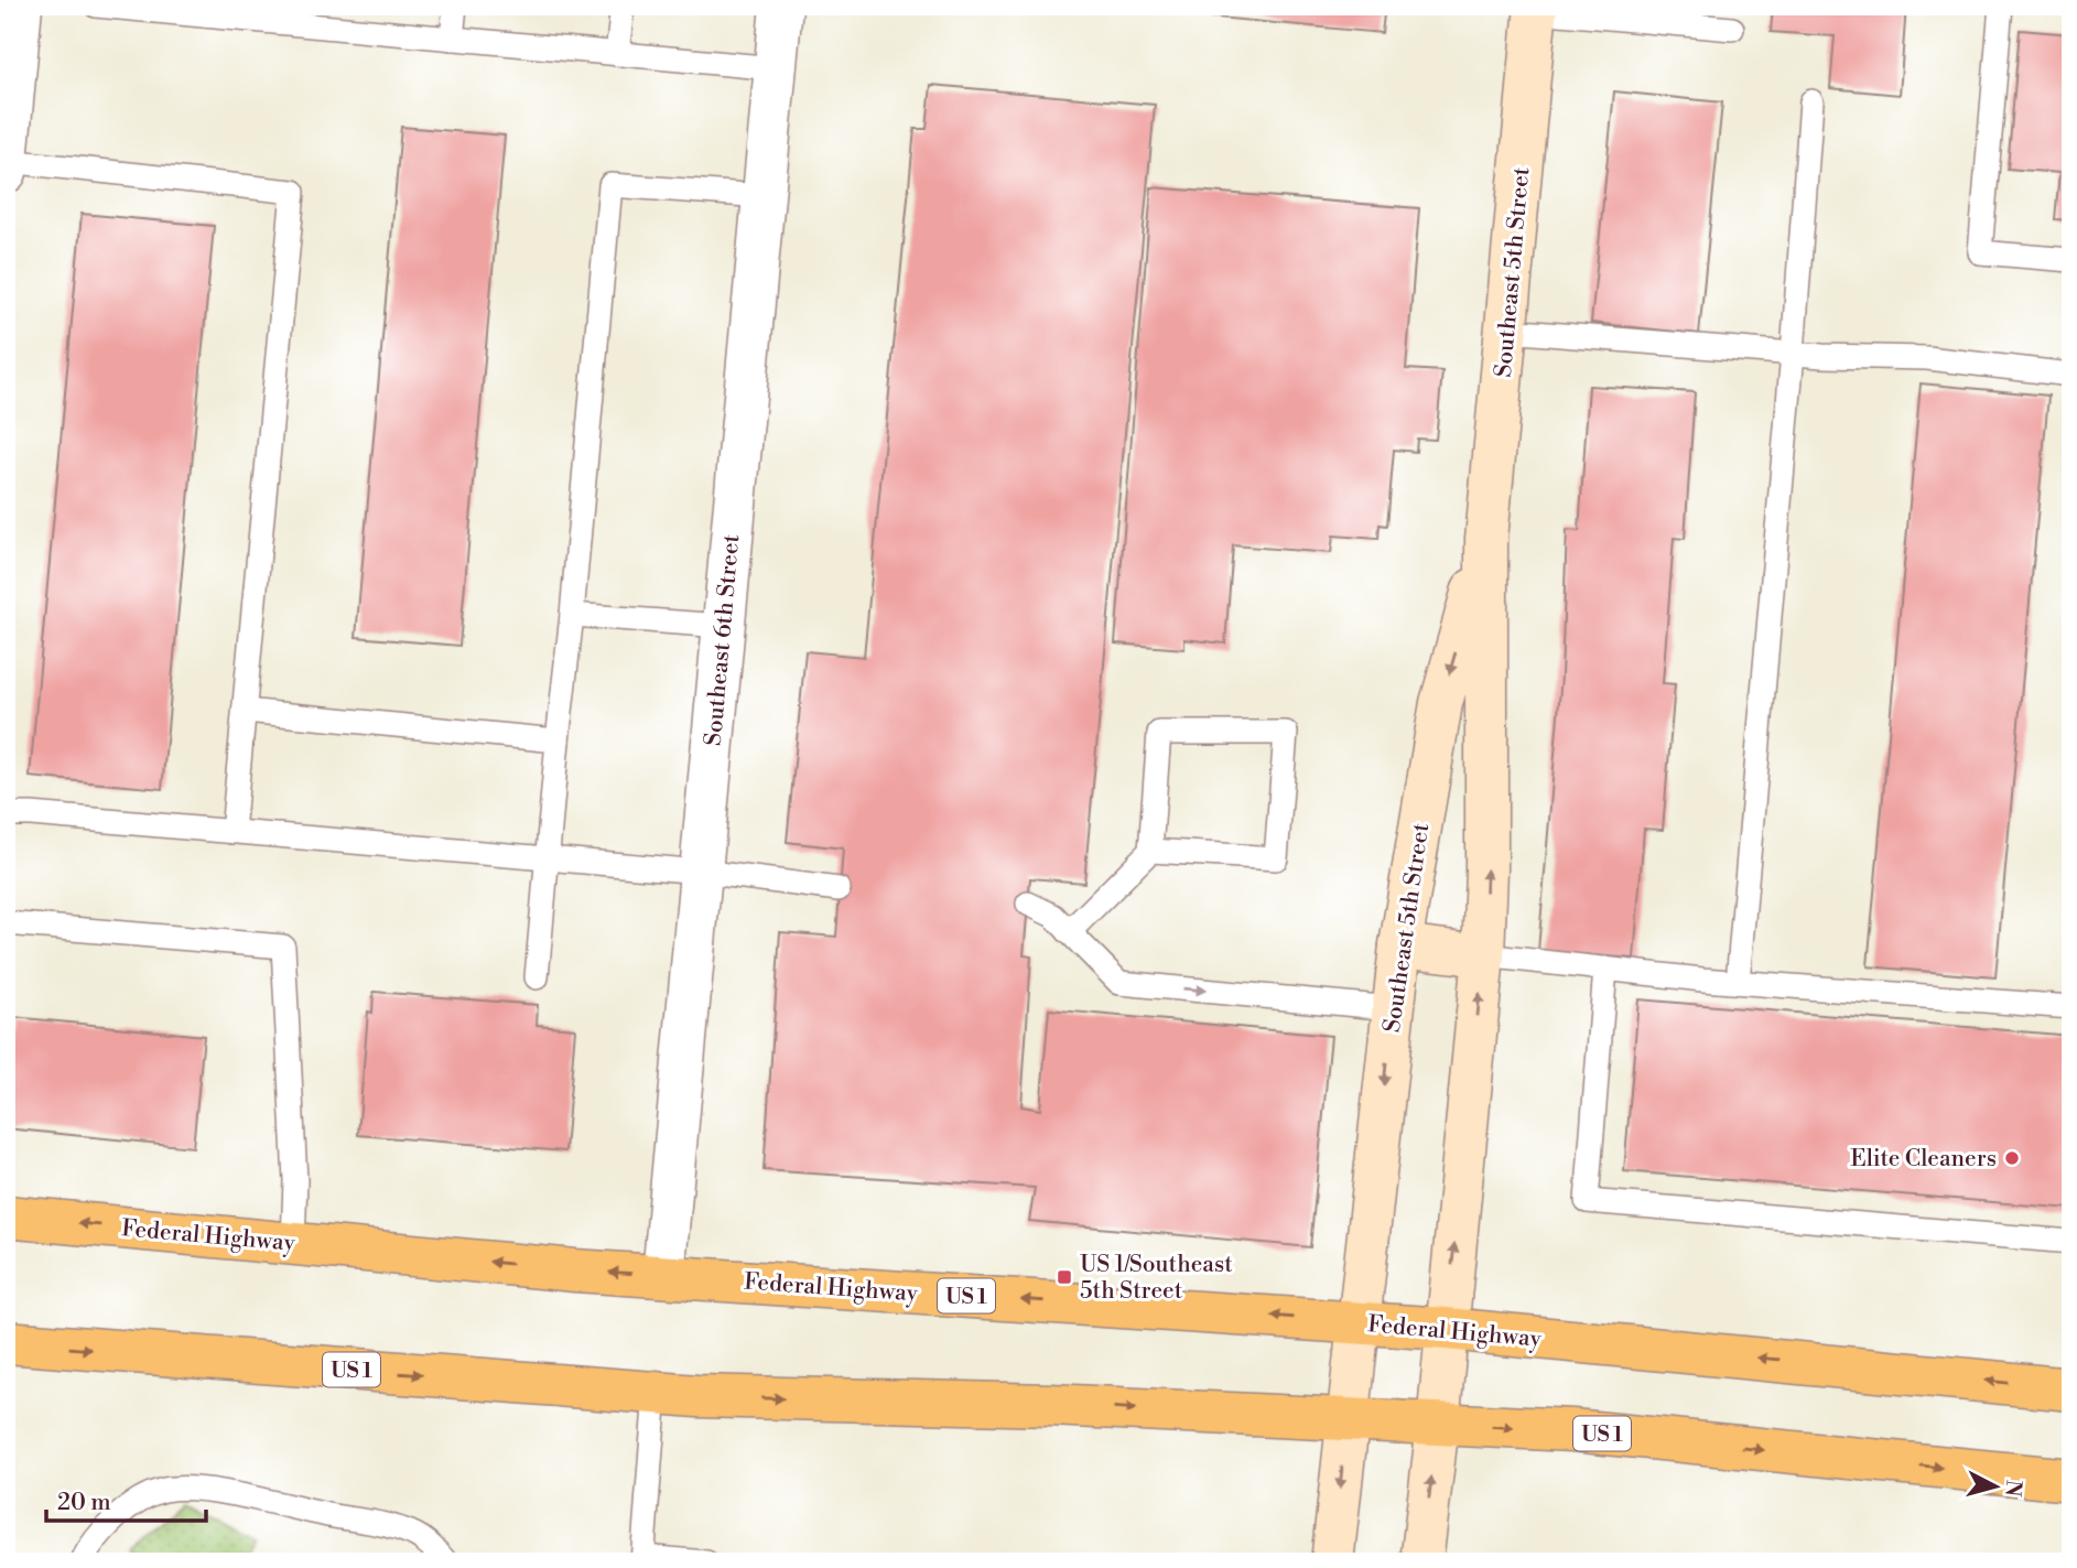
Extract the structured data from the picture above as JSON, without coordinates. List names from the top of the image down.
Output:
{
  "streets": {
    "main road": ["Southeast 5th Street", "Federal Highway", "US 1"],
    "street": ["Southeast 6th Street"]
  },
  "crossings": [
    ["Southeast 5th Street", "Federal Highway"],
    ["Southeast 5th Street", "US 1"],
    ["Southeast 6th Street", "Federal Highway"]
  ],
  "places": {
    "other": ["Elite Cleaners"],
    "transit": ["US 1/Southeast 5th Street"]
  },
  "scale_bar": "20 m",
  "north": "right"
}
